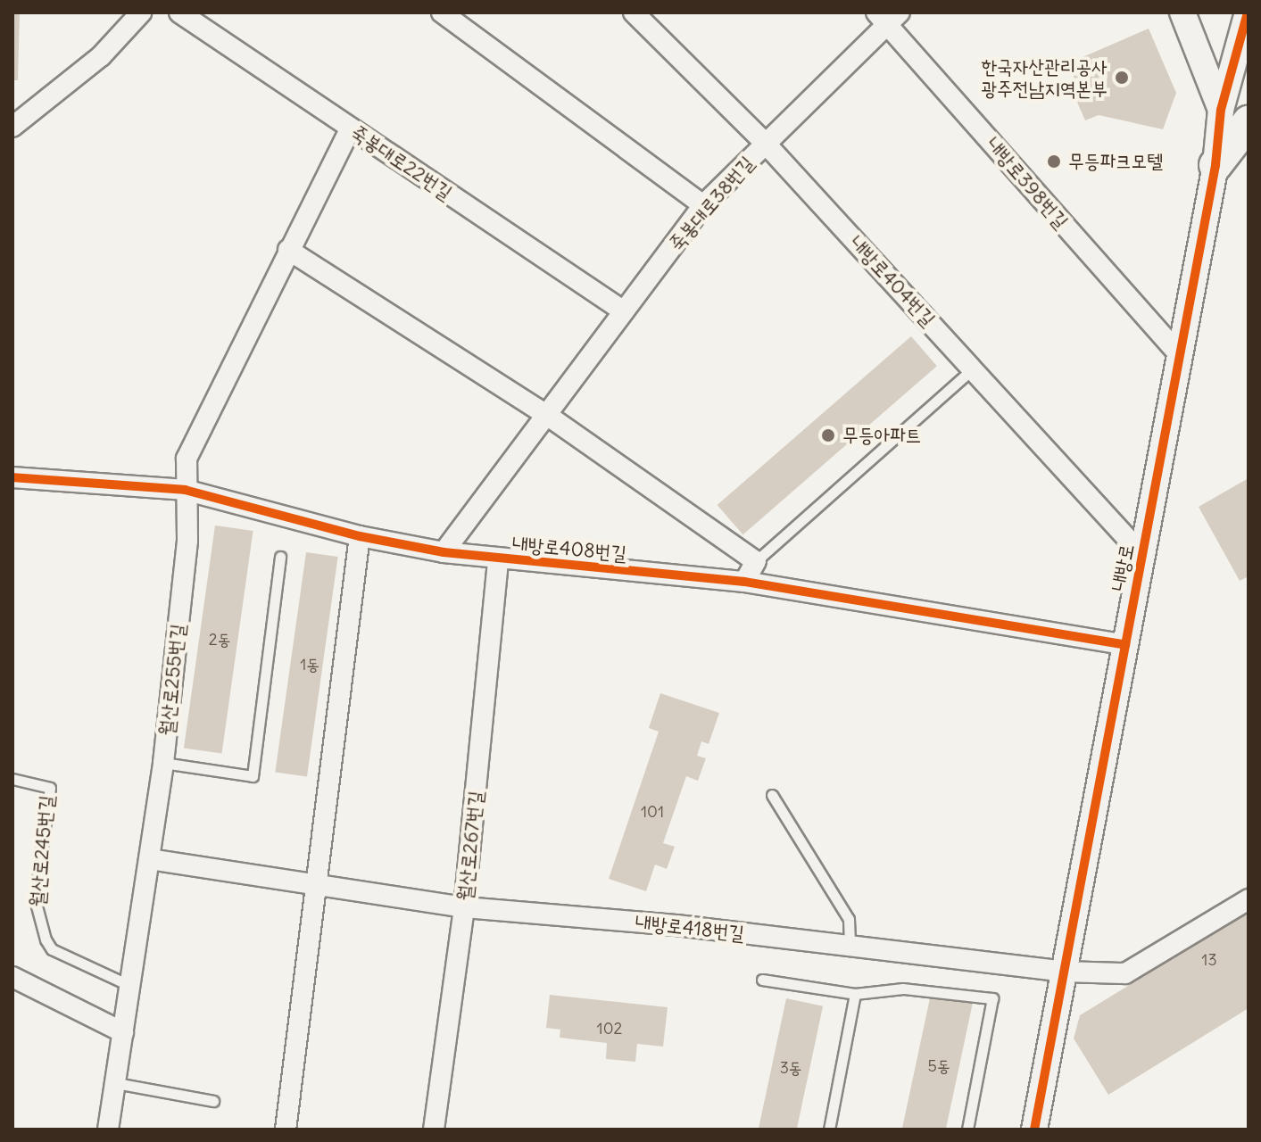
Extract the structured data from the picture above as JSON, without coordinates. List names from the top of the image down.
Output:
{
  "streets": {
    "street": [
      "죽봉대로22번길",
      "내방로398번길",
      "죽봉대로38번길",
      "내방로404번길",
      "내방로408번길",
      "내방로",
      "월산로255번길",
      "월산로267번길",
      "내방로418번길"
    ],
    "lane": ["월산로245번길"]
  },
  "crossings": [
    ["죽봉대로22번길", "죽봉대로38번길"],
    ["죽봉대로22번길", "월산로255번길"],
    ["내방로398번길", "죽봉대로38번길"],
    ["내방로398번길", "내방로"],
    ["죽봉대로38번길", "내방로404번길"],
    ["죽봉대로38번길", "내방로408번길"],
    ["내방로404번길", "내방로"],
    ["내방로408번길", "내방로"],
    ["내방로408번길", "월산로255번길"],
    ["내방로408번길", "월산로267번길"],
    ["내방로", "내방로418번길"],
    ["월산로255번길", "월산로245번길"],
    ["월산로255번길", "내방로418번길"],
    ["월산로267번길", "내방로418번길"]
  ],
  "places": ["한국자산관리공사 광주전남지역본부", "무등파크모텔", "무등아파트"],
  "house_numbers": [
    "2동",
    "1동",
    "101",
    "13",
    "102",
    "5동",
    "3동"
  ]
}
